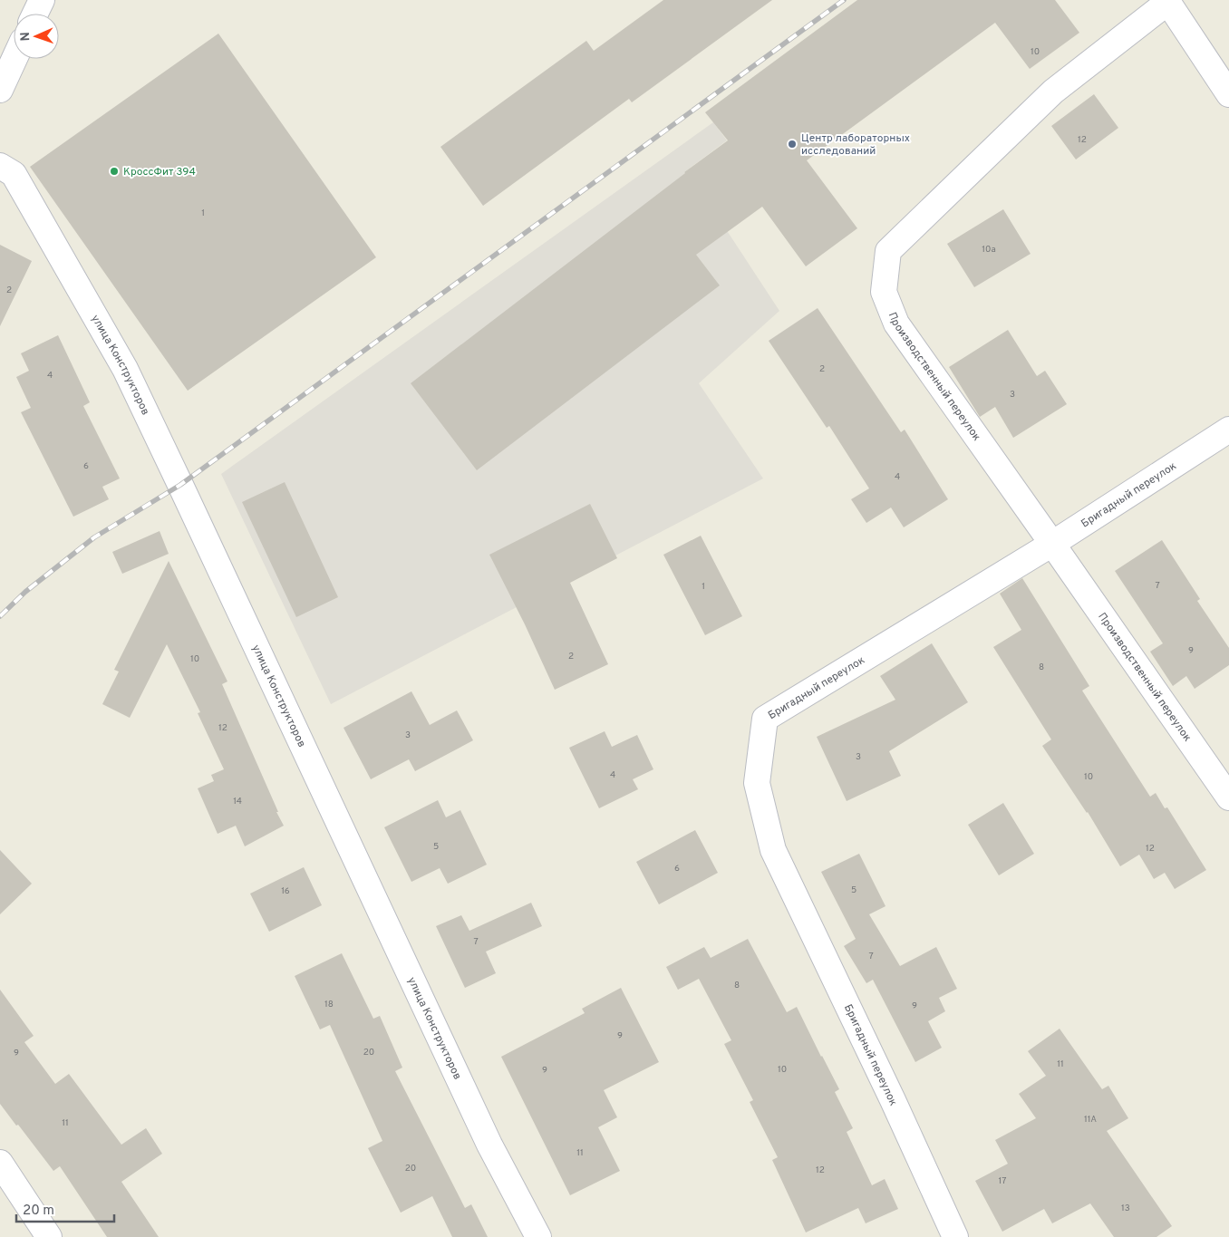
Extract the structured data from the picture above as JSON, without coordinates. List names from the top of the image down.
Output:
{
  "streets": {
    "street": ["улица Конструкторов", "Производственный переулок", "Бригадный переулок"]
  },
  "crossings": [
    ["Производственный переулок", "Бригадный переулок"]
  ],
  "places": ["Центр лабораторных исследований", "КроссФит 394"],
  "house_numbers": [
    "10",
    "12",
    "1",
    "10а",
    "2",
    "2",
    "4",
    "3",
    "6",
    "4",
    "7",
    "1",
    "9",
    "2",
    "10",
    "8",
    "12",
    "3",
    "3",
    "4",
    "10",
    "14",
    "5",
    "12",
    "6",
    "5",
    "16",
    "7",
    "7",
    "8",
    "18",
    "9",
    "9",
    "20",
    "9",
    "11",
    "10",
    "9",
    "11А",
    "11",
    "11",
    "20",
    "12",
    "17",
    "13"
  ],
  "scale_bar": "20 m",
  "north": "left"
}
